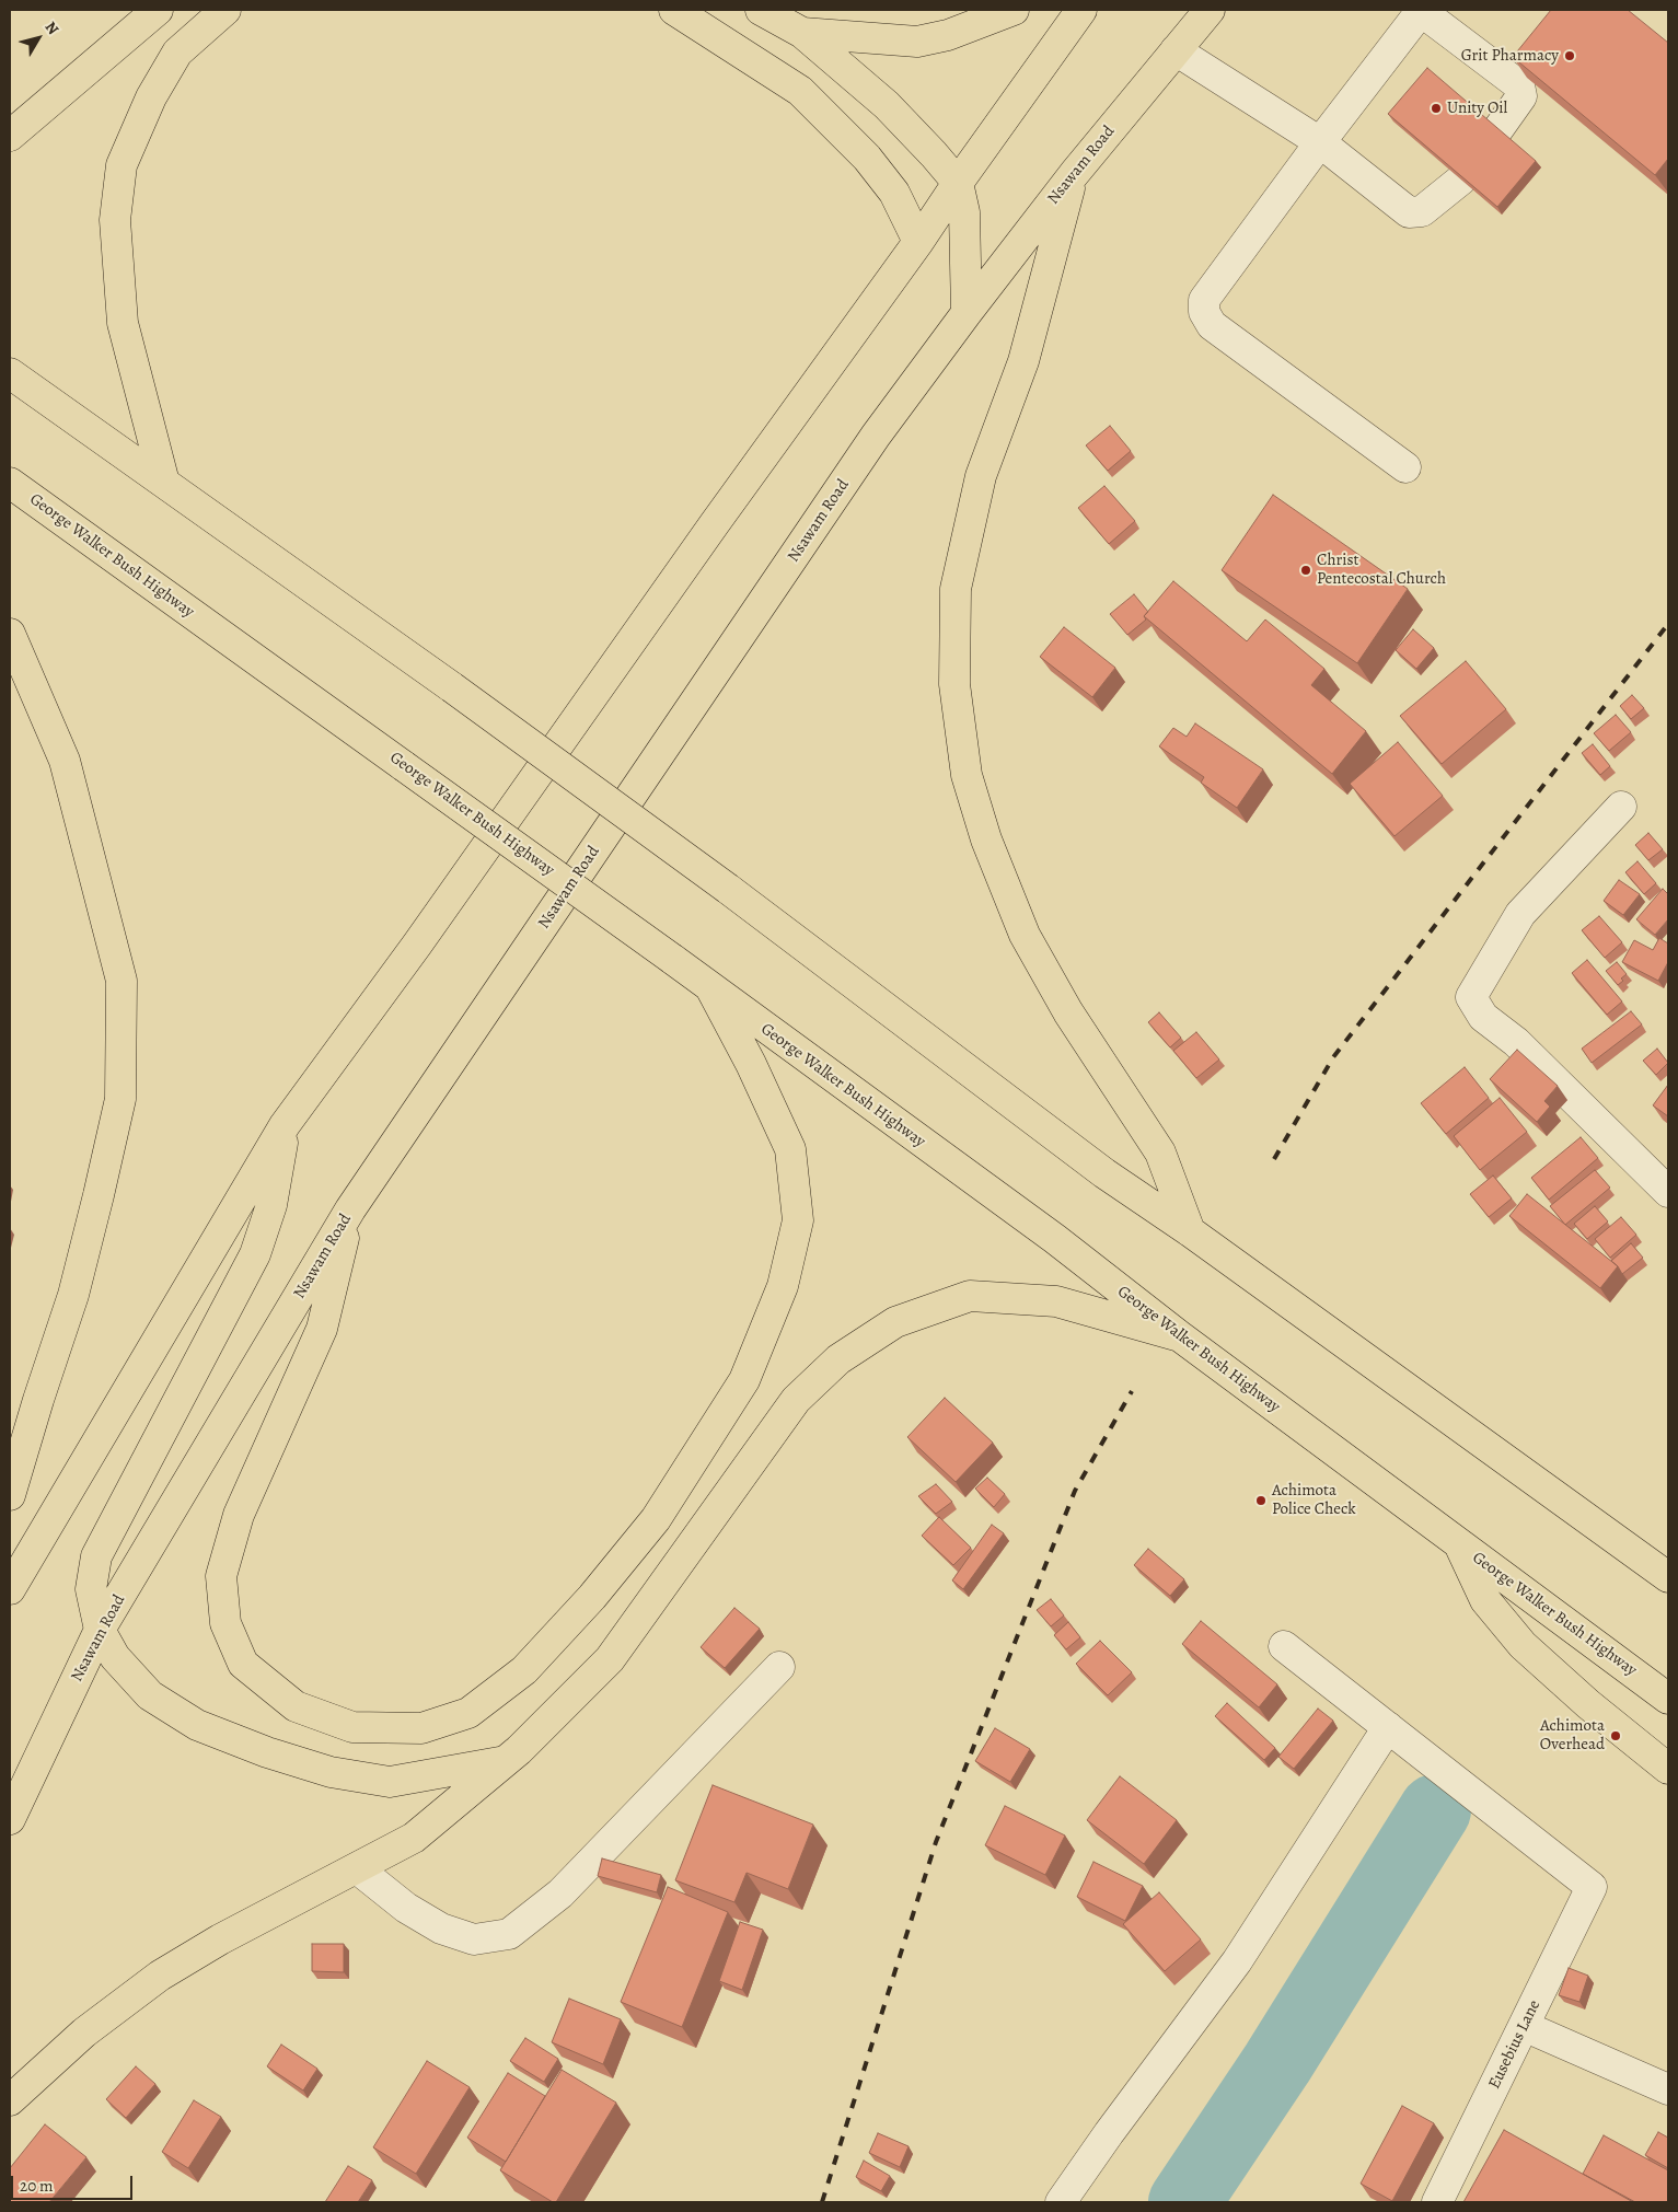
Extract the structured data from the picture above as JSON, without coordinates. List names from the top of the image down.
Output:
{
  "streets": {
    "highway": ["Nsawam Road", "George Walker Bush Highway"],
    "lane": ["Eusebius Lane"]
  },
  "places": [
    "Grit Pharmacy",
    "Unity Oil",
    "Christ Pentecostal Church",
    "Achimota Police Check",
    "Achimota Overhead"
  ],
  "scale_bar": "20 m",
  "north": "top right"
}
